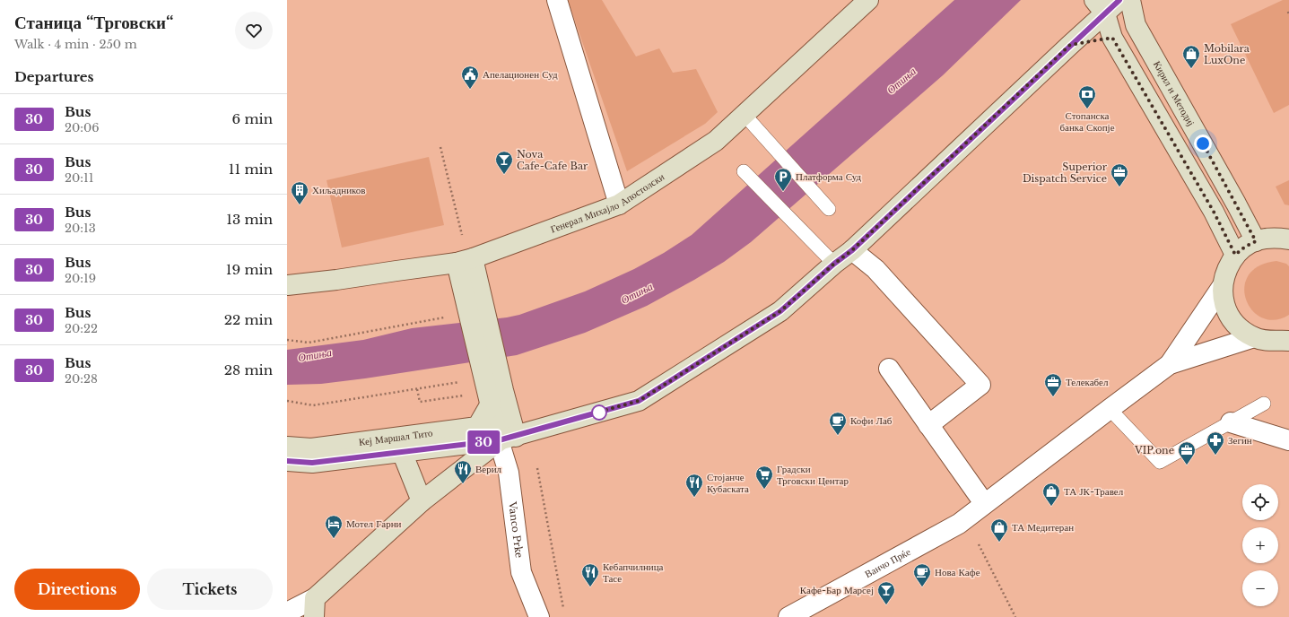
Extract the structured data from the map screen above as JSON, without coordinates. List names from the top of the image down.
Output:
{
  "streets": {
    "street": [
      "Кирил и Методиј",
      "Генерал Михајло Апостолски",
      "Кеј Маршал Тито",
      "Vanco Prke",
      "Ванчо Прќе"
    ]
  },
  "crossings": [
    ["Кеј Маршал Тито", "Vanco Prke"]
  ],
  "water": ["Отиња"],
  "places": {
    "shop": ["Mobilara LuxOne", "ТА ЈК-Травел", "ТА Медитеран"],
    "public building": ["Апелационен Суд"],
    "bank": ["Стопанска банка Скопје"],
    "bar": ["Nova Cafe-Cafe Bar", "Кафе-Бар Марсеј"],
    "office": ["Superior Dispatch Service", "Телекабел", "VIP.one"],
    "parking": ["Платформа Суд"],
    "building": ["Хиљадников"],
    "cafe": ["Кофи Лаб", "Нова Кафе"],
    "pharmacy": ["Зегин"],
    "restaurant": ["Верил", "Стојанче Кубаската", "Кебапчилница Тасе"],
    "supermarket": ["Градски Трговски Центар"],
    "hotel": ["Мотел Гарни"]
  },
  "lines": ["bus line 30"],
  "page": {
    "heading": [
      ["Станица “Трговски“", "Walk · 4 min · 250 m"],
      "Departures"
    ],
    "on_map": "30",
    "list": [
      {
        "mark": "30",
        "name": "Bus",
        "note": "20:06",
        "value": "6 min"
      },
      {
        "mark": "30",
        "name": "Bus",
        "note": "20:11",
        "value": "11 min"
      },
      {
        "mark": "30",
        "name": "Bus",
        "note": "20:13",
        "value": "13 min"
      },
      {
        "mark": "30",
        "name": "Bus",
        "note": "20:19",
        "value": "19 min"
      },
      {
        "mark": "30",
        "name": "Bus",
        "note": "20:22",
        "value": "22 min"
      },
      {
        "mark": "30",
        "name": "Bus",
        "note": "20:28",
        "value": "28 min"
      }
    ],
    "map_buttons": ["+", "−"],
    "buttons": ["Directions", "Tickets"]
  }
}
